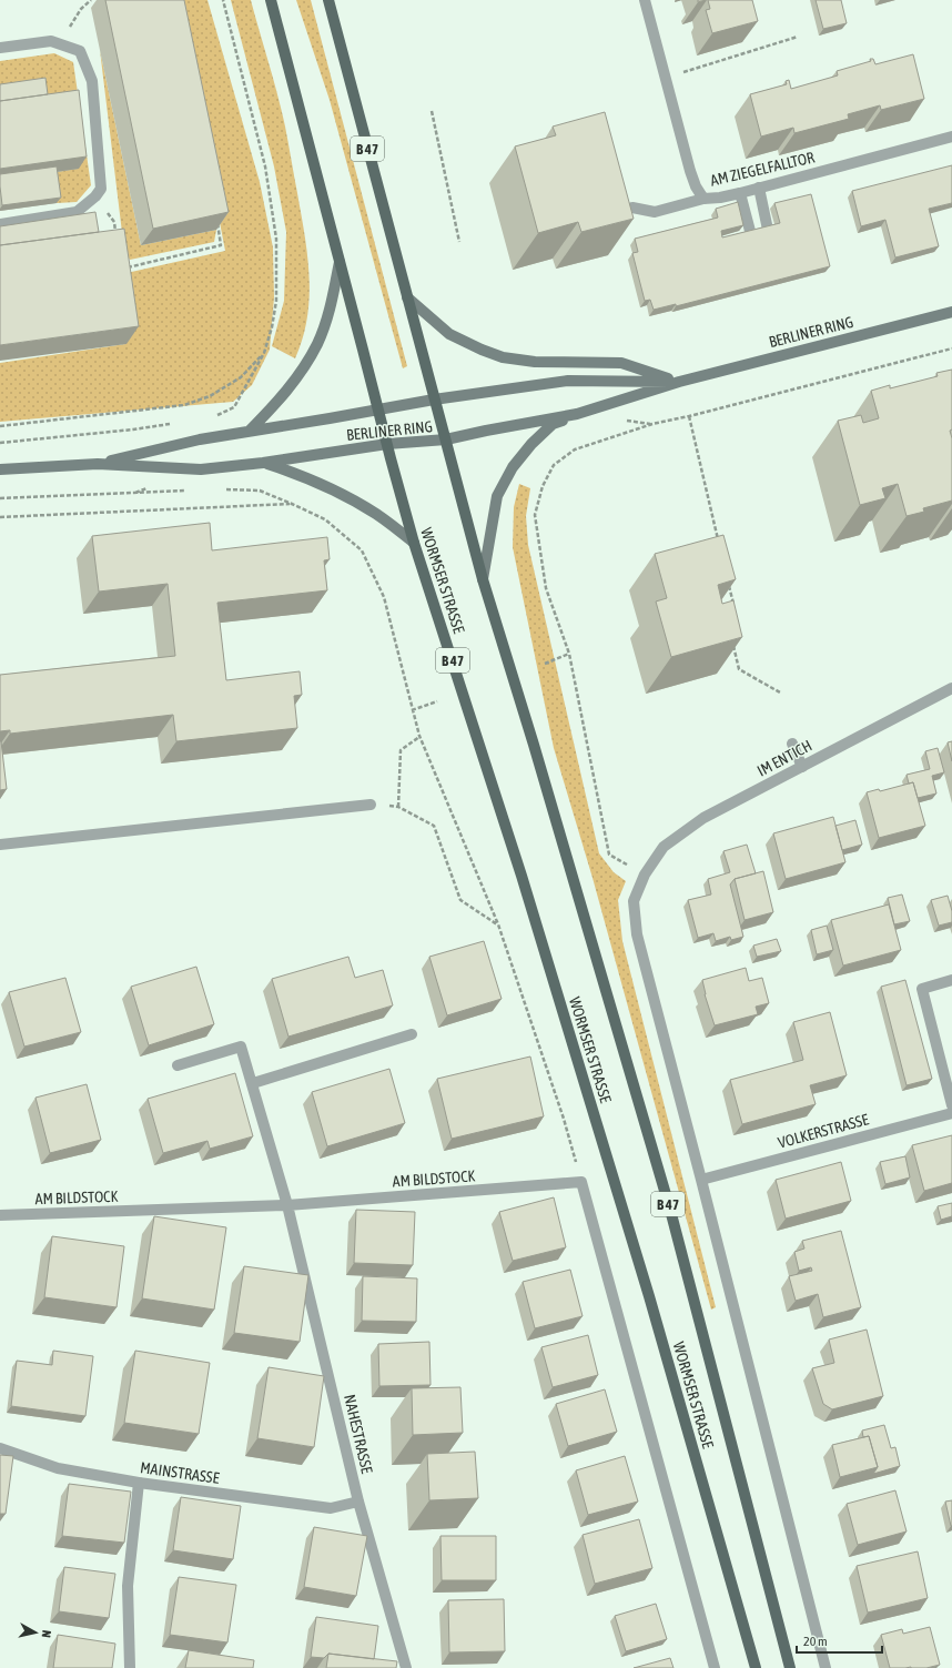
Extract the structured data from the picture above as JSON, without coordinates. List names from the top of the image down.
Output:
{
  "streets": {
    "main road": ["B 47", "WORMSER STRASSE"],
    "street": [
      "AM ZIEGELFALLTOR",
      "BERLINER RING",
      "IM ENTICH",
      "VOLKERSTRASSE",
      "AM BILDSTOCK",
      "NAHESTRASSE",
      "MAINSTRASSE"
    ]
  },
  "crossings": [
    ["B 47", "BERLINER RING"],
    ["B 47", "WORMSER STRASSE"],
    ["BERLINER RING", "WORMSER STRASSE"],
    ["IM ENTICH", "VOLKERSTRASSE"],
    ["AM BILDSTOCK", "NAHESTRASSE"],
    ["NAHESTRASSE", "MAINSTRASSE"]
  ],
  "scale_bar": "20 m",
  "north": "right"
}
